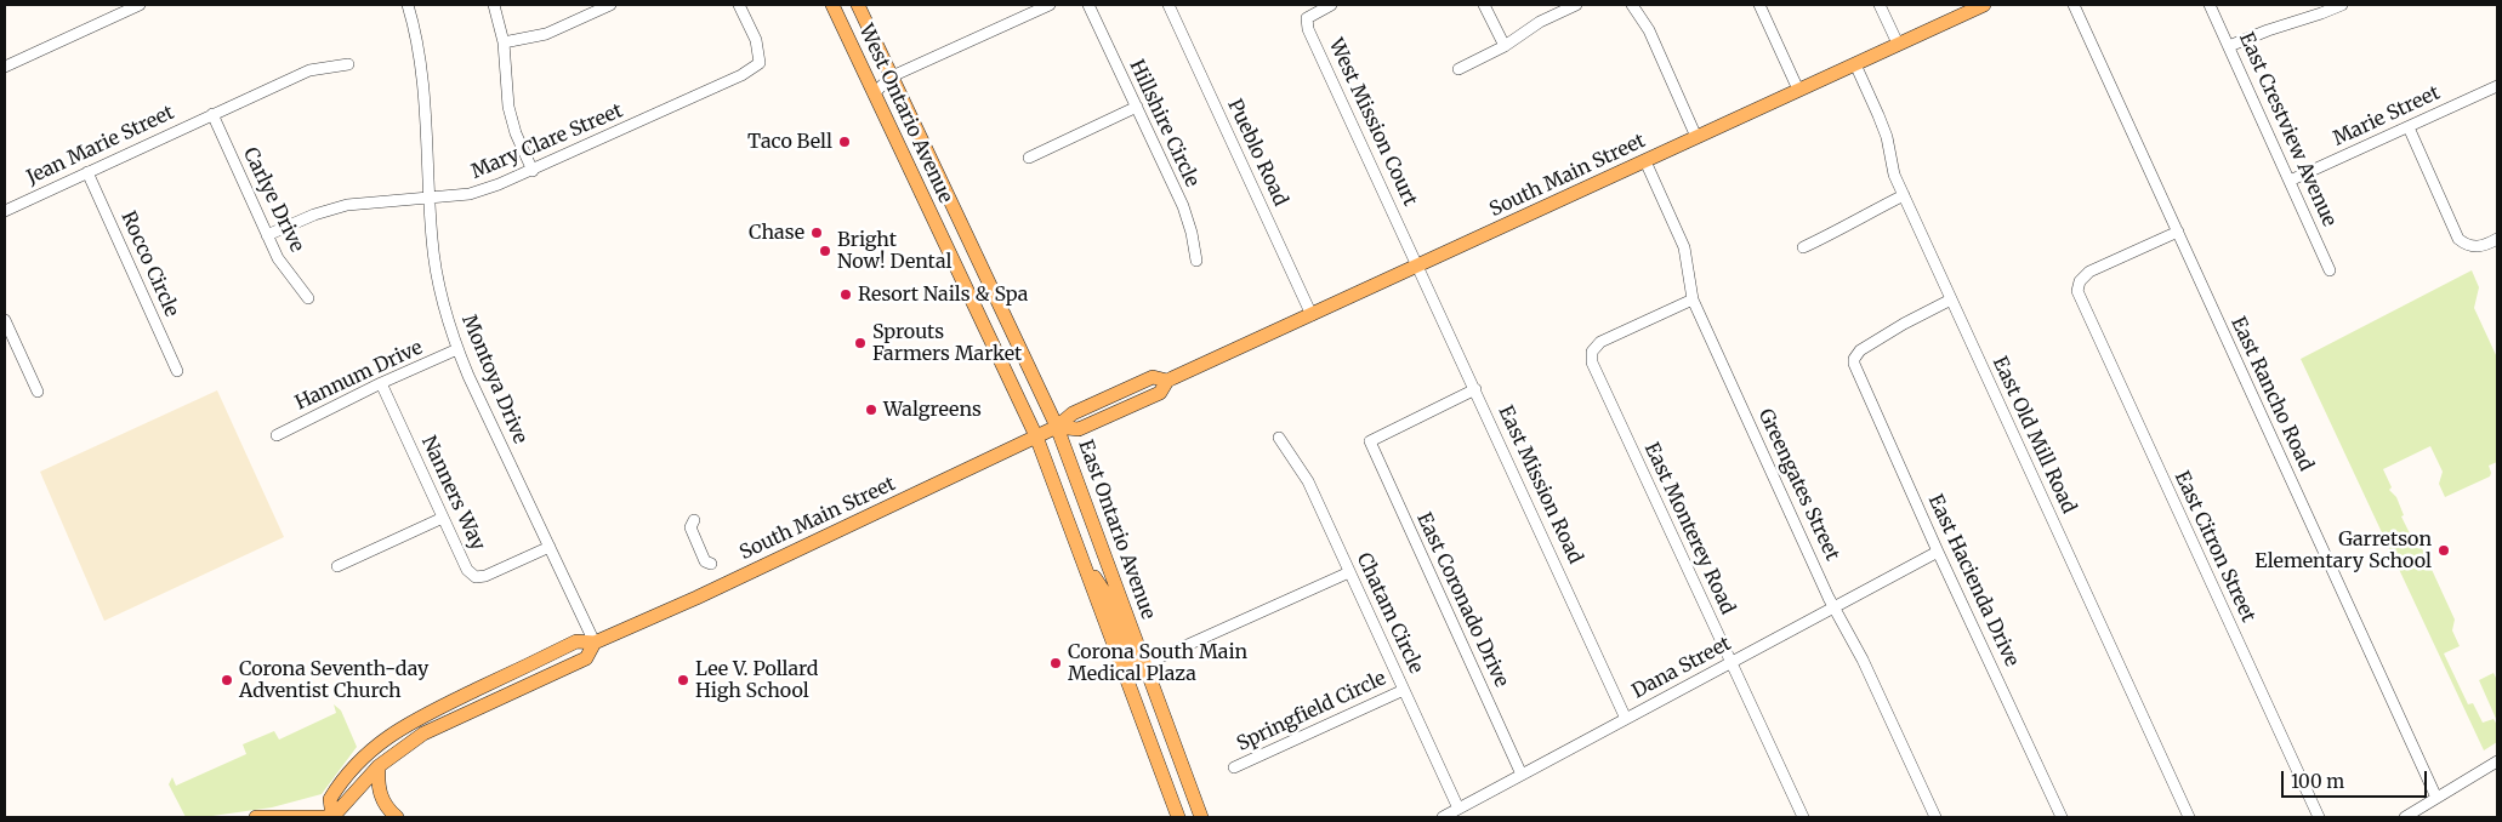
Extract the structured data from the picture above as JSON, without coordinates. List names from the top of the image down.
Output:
{
  "streets": {
    "main road": ["West Ontario Avenue", "South Main Street", "East Ontario Avenue"],
    "street": [
      "Marie Street",
      "West Mission Court",
      "Hillshire Circle",
      "East Crestview Avenue",
      "Mary Clare Street",
      "Jean Marie Street",
      "Pueblo Road",
      "Carlye Drive",
      "Rocco Circle",
      "Hannum Drive",
      "Montoya Drive",
      "East Rancho Road",
      "East Old Mill Road",
      "East Mission Road",
      "Greengates Street",
      "Nanners Way",
      "East Monterey Road",
      "East Citron Street",
      "East Hacienda Drive",
      "East Coronado Drive",
      "Chatam Circle",
      "Dana Street",
      "Springfield Circle"
    ]
  },
  "crossings": [
    ["West Ontario Avenue", "South Main Street"],
    ["West Ontario Avenue", "East Ontario Avenue"],
    ["Marie Street", "East Crestview Avenue"],
    ["West Mission Court", "South Main Street"],
    ["West Mission Court", "East Mission Road"],
    ["Mary Clare Street", "Carlye Drive"],
    ["Mary Clare Street", "Montoya Drive"],
    ["Jean Marie Street", "Carlye Drive"],
    ["Jean Marie Street", "Rocco Circle"],
    ["Pueblo Road", "South Main Street"],
    ["South Main Street", "Montoya Drive"],
    ["South Main Street", "East Old Mill Road"],
    ["South Main Street", "East Mission Road"],
    ["South Main Street", "Greengates Street"],
    ["South Main Street", "East Ontario Avenue"],
    ["Hannum Drive", "Montoya Drive"],
    ["Hannum Drive", "Nanners Way"],
    ["Montoya Drive", "Nanners Way"],
    ["East Rancho Road", "East Citron Street"],
    ["East Old Mill Road", "East Hacienda Drive"],
    ["East Mission Road", "East Coronado Drive"],
    ["East Mission Road", "Dana Street"],
    ["Greengates Street", "East Monterey Road"],
    ["Greengates Street", "Dana Street"],
    ["East Monterey Road", "Dana Street"],
    ["East Hacienda Drive", "Dana Street"],
    ["East Coronado Drive", "Dana Street"],
    ["Chatam Circle", "Dana Street"],
    ["Chatam Circle", "Springfield Circle"]
  ],
  "places": [
    "Taco Bell",
    "Chase",
    "Bright Now! Dental",
    "Resort Nails & Spa",
    "Sprouts Farmers Market",
    "Walgreens",
    "Garretson Elementary School",
    "Corona South Main Medical Plaza",
    "Corona Seventh-day Adventist Church",
    "Lee V. Pollard High School"
  ],
  "scale_bar": "100 m"
}
